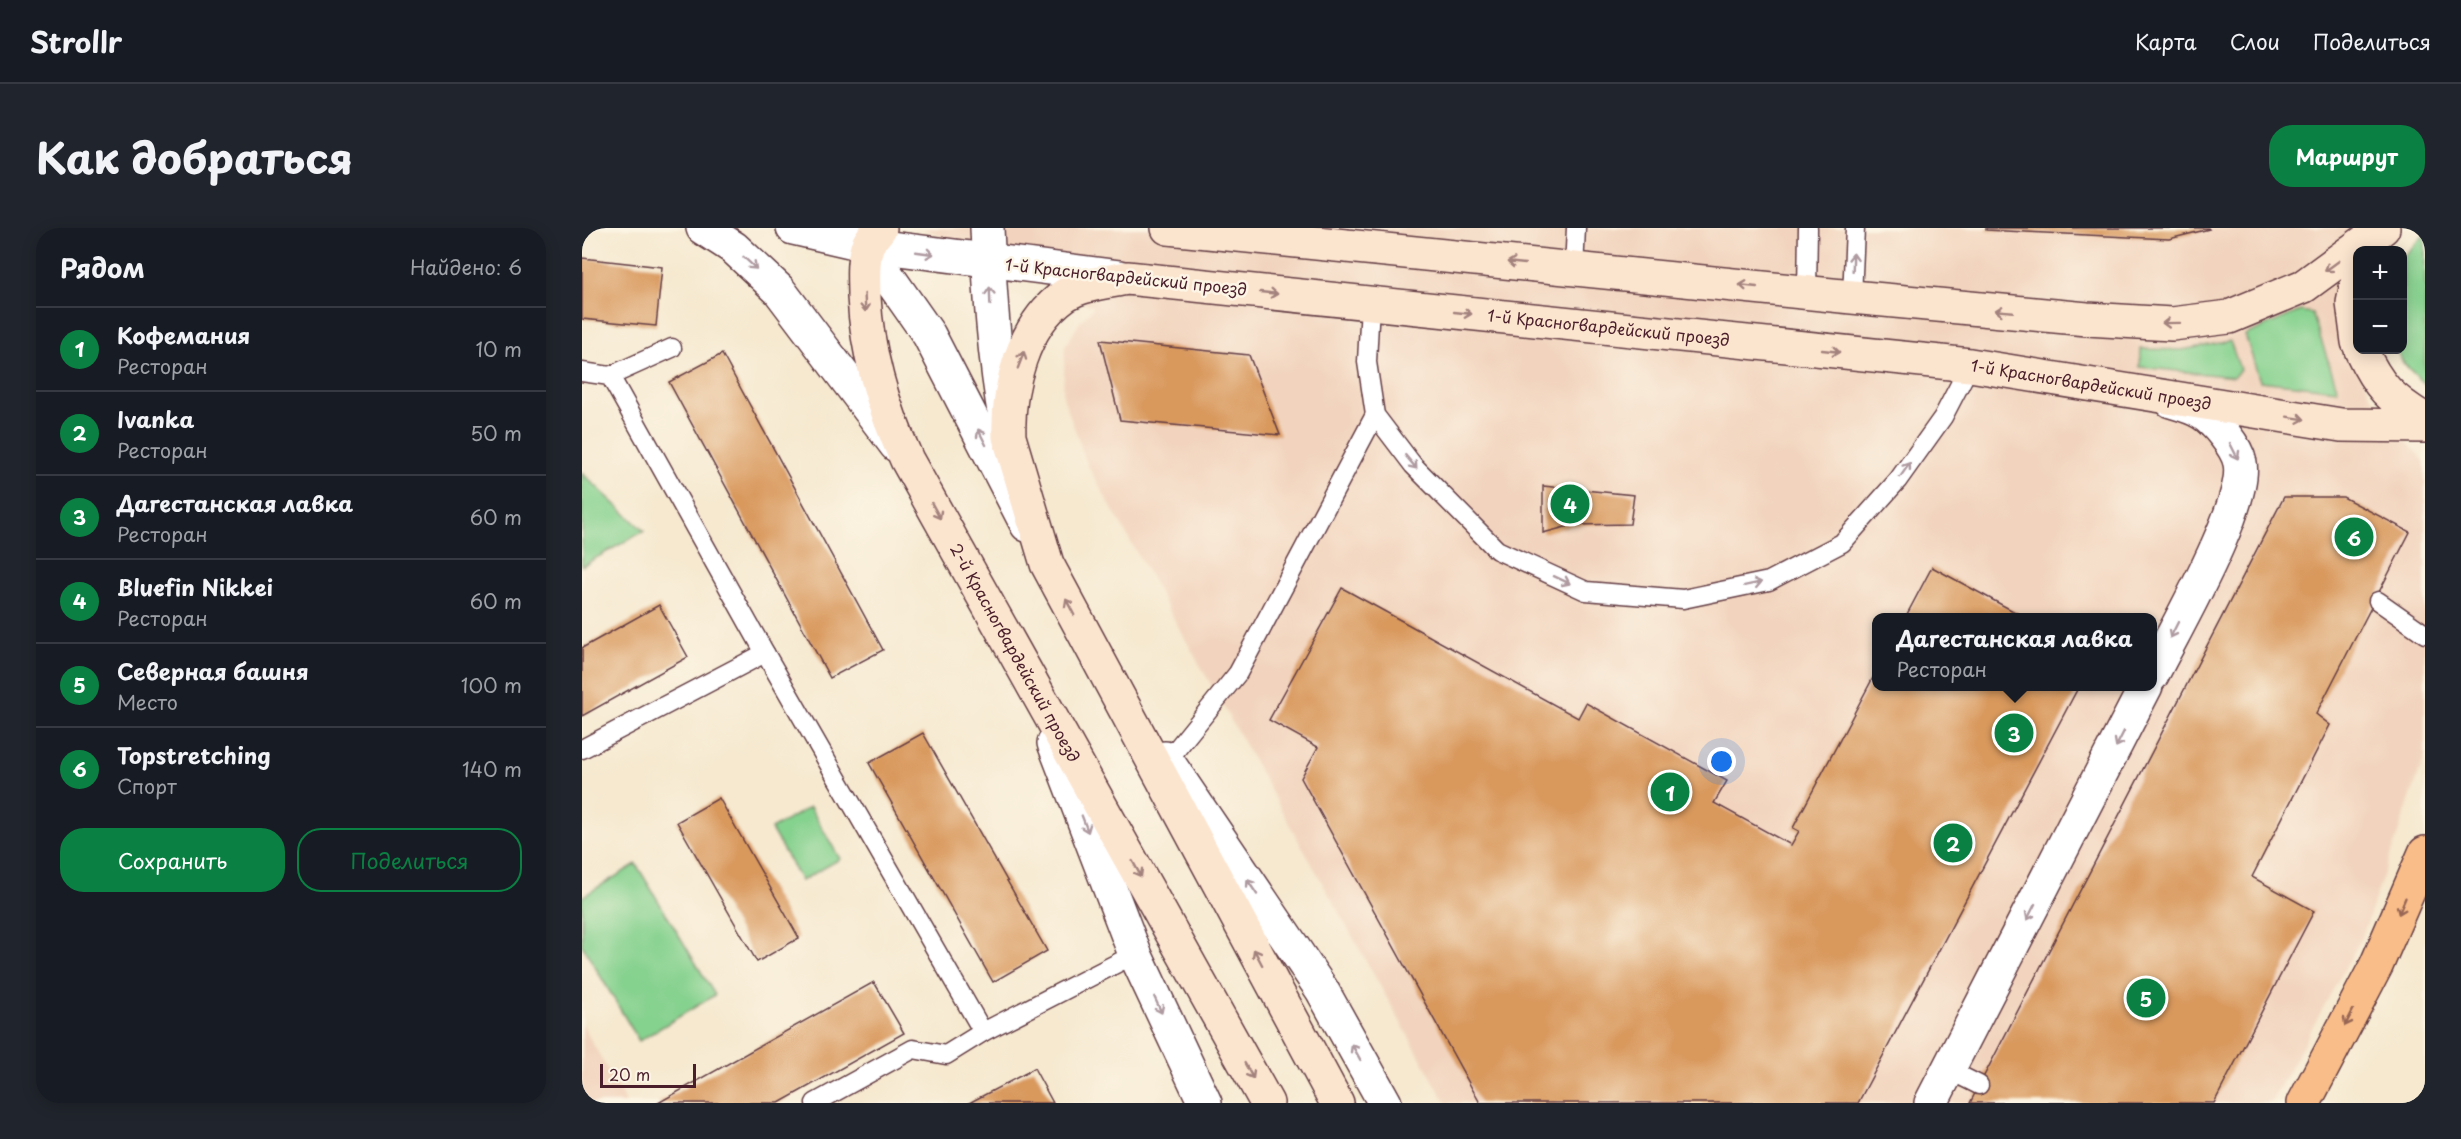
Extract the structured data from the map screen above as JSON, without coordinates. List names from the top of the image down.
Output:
{
  "streets": {
    "main road": ["1-й Красногвардейский проезд", "2-й Красногвардейский проезд"]
  },
  "crossings": [
    ["1-й Красногвардейский проезд", "2-й Красногвардейский проезд"]
  ],
  "one_way": ["1-й Красногвардейский проезд"],
  "scale_bar": "20 m",
  "page": {
    "header": "Strollr",
    "nav": ["Карта", "Слои", "Поделиться"],
    "title": "Как добраться",
    "buttons": [
      "Маршрут",
      ["Сохранить", "Поделиться"]
    ],
    "heading": ["Рядом", "Найдено: 6"],
    "map_buttons": ["+", "−"],
    "list": [
      {
        "mark": "1",
        "name": "Кофемания",
        "note": "Ресторан",
        "value": "10 m"
      },
      {
        "mark": "2",
        "name": "Ivanka",
        "note": "Ресторан",
        "value": "50 m"
      },
      {
        "mark": "3",
        "name": "Дагестанская лавка",
        "note": "Ресторан",
        "value": "60 m"
      },
      {
        "mark": "4",
        "name": "Bluefin Nikkei",
        "note": "Ресторан",
        "value": "60 m"
      },
      {
        "mark": "5",
        "name": "Северная башня",
        "note": "Место",
        "value": "100 m"
      },
      {
        "mark": "6",
        "name": "Topstretching",
        "note": "Спорт",
        "value": "140 m"
      }
    ],
    "pins": [
      "4",
      "6",
      "3",
      "1",
      "2",
      "5"
    ],
    "popup": ["Дагестанская лавка", "Ресторан"],
    "scale": "20 m"
  }
}
